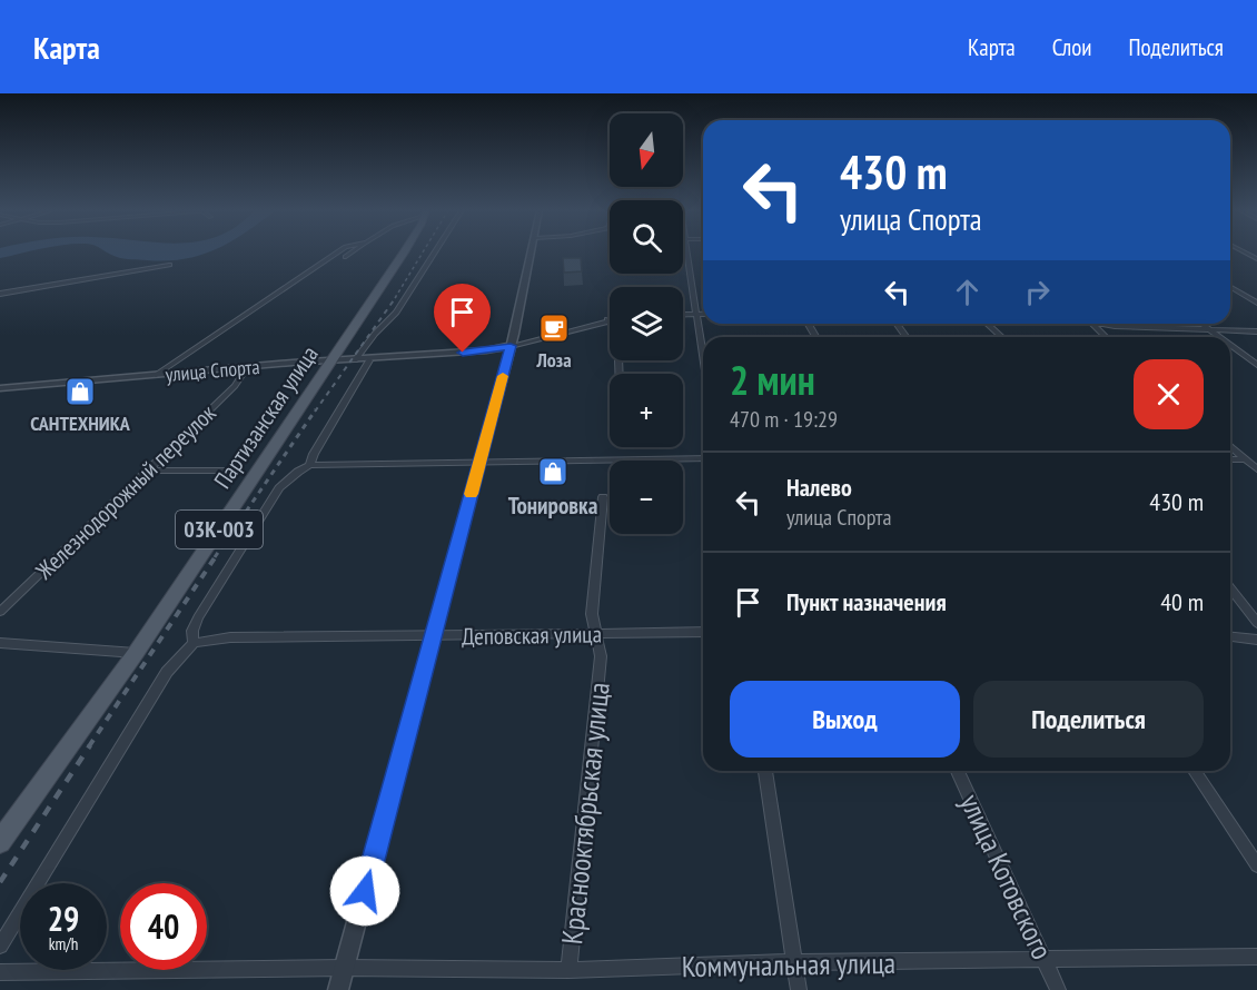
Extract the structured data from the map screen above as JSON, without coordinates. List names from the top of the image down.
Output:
{
  "streets": {
    "main road": ["Партизанская улица", "03К-003"],
    "street": [
      "улица Спорта",
      "Железнодорожный переулок",
      "Деповская улица",
      "Краснооктябрьская улица",
      "улица Котовского",
      "Коммунальная улица"
    ]
  },
  "crossings": [
    ["улица Спорта", "Партизанская улица"],
    ["улица Спорта", "Железнодорожный переулок"],
    ["Деповская улица", "Краснооктябрьская улица"],
    ["Краснооктябрьская улица", "Коммунальная улица"],
    ["улица Котовского", "Коммунальная улица"]
  ],
  "places": {
    "cafe": ["Лоза"],
    "shop": ["САНТЕХНИКА", "Тонировка"]
  },
  "north": "bottom",
  "page": {
    "header": "Карта",
    "nav": ["Карта", "Слои", "Поделиться"],
    "map_buttons": ["+", "−"],
    "turn": ["430 m", "улица Спорта"],
    "heading": ["2 мин", "470 m · 19:29"],
    "list": [
      {
        "name": "Налево",
        "note": "улица Спорта",
        "value": "430 m"
      },
      {
        "name": "Пункт назначения",
        "value": "40 m"
      }
    ],
    "buttons": ["Выход", "Поделиться"],
    "speed": "29 km/h",
    "limit": "40"
  }
}
